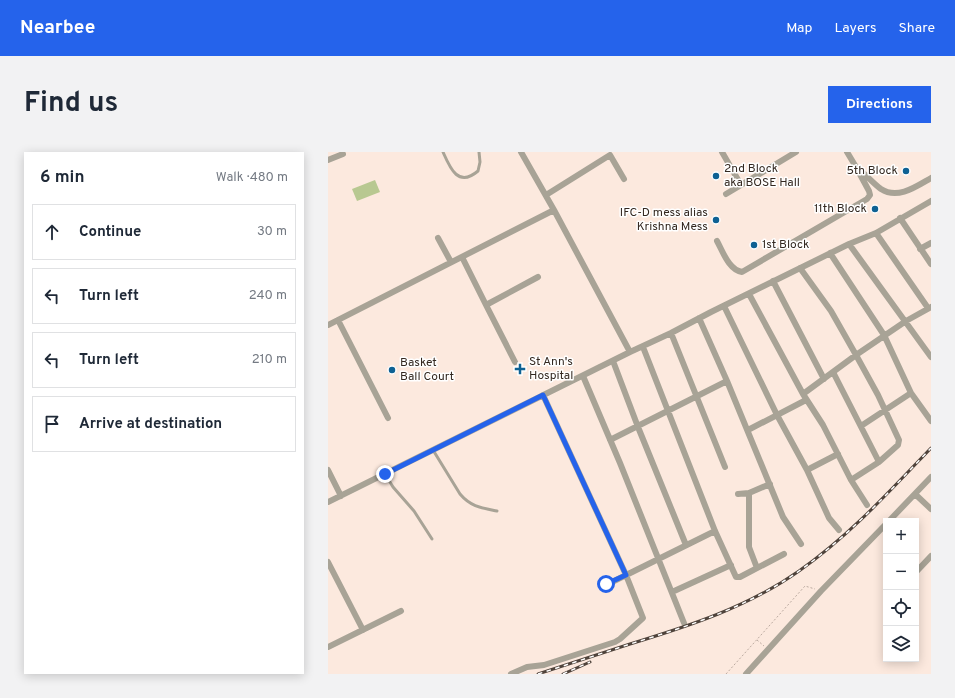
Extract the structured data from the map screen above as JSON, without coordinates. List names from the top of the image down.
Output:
{
  "places": {
    "other": [
      "5th Block",
      "2nd Block aka BOSE Hall",
      "11th Block",
      "IFC-D mess alias Krishna Mess",
      "1st Block",
      "Basket Ball Court"
    ],
    "health": ["St Ann's Hospital"]
  },
  "page": {
    "header": "Nearbee",
    "nav": ["Map", "Layers", "Share"],
    "title": "Find us",
    "buttons": "Directions",
    "heading": ["6 min", "Walk · 480 m"],
    "list": [
      ["Continue", "30 m"],
      ["Turn left", "240 m"],
      ["Turn left", "210 m"],
      "Arrive at destination"
    ],
    "map_buttons": ["+", "−"]
  }
}
